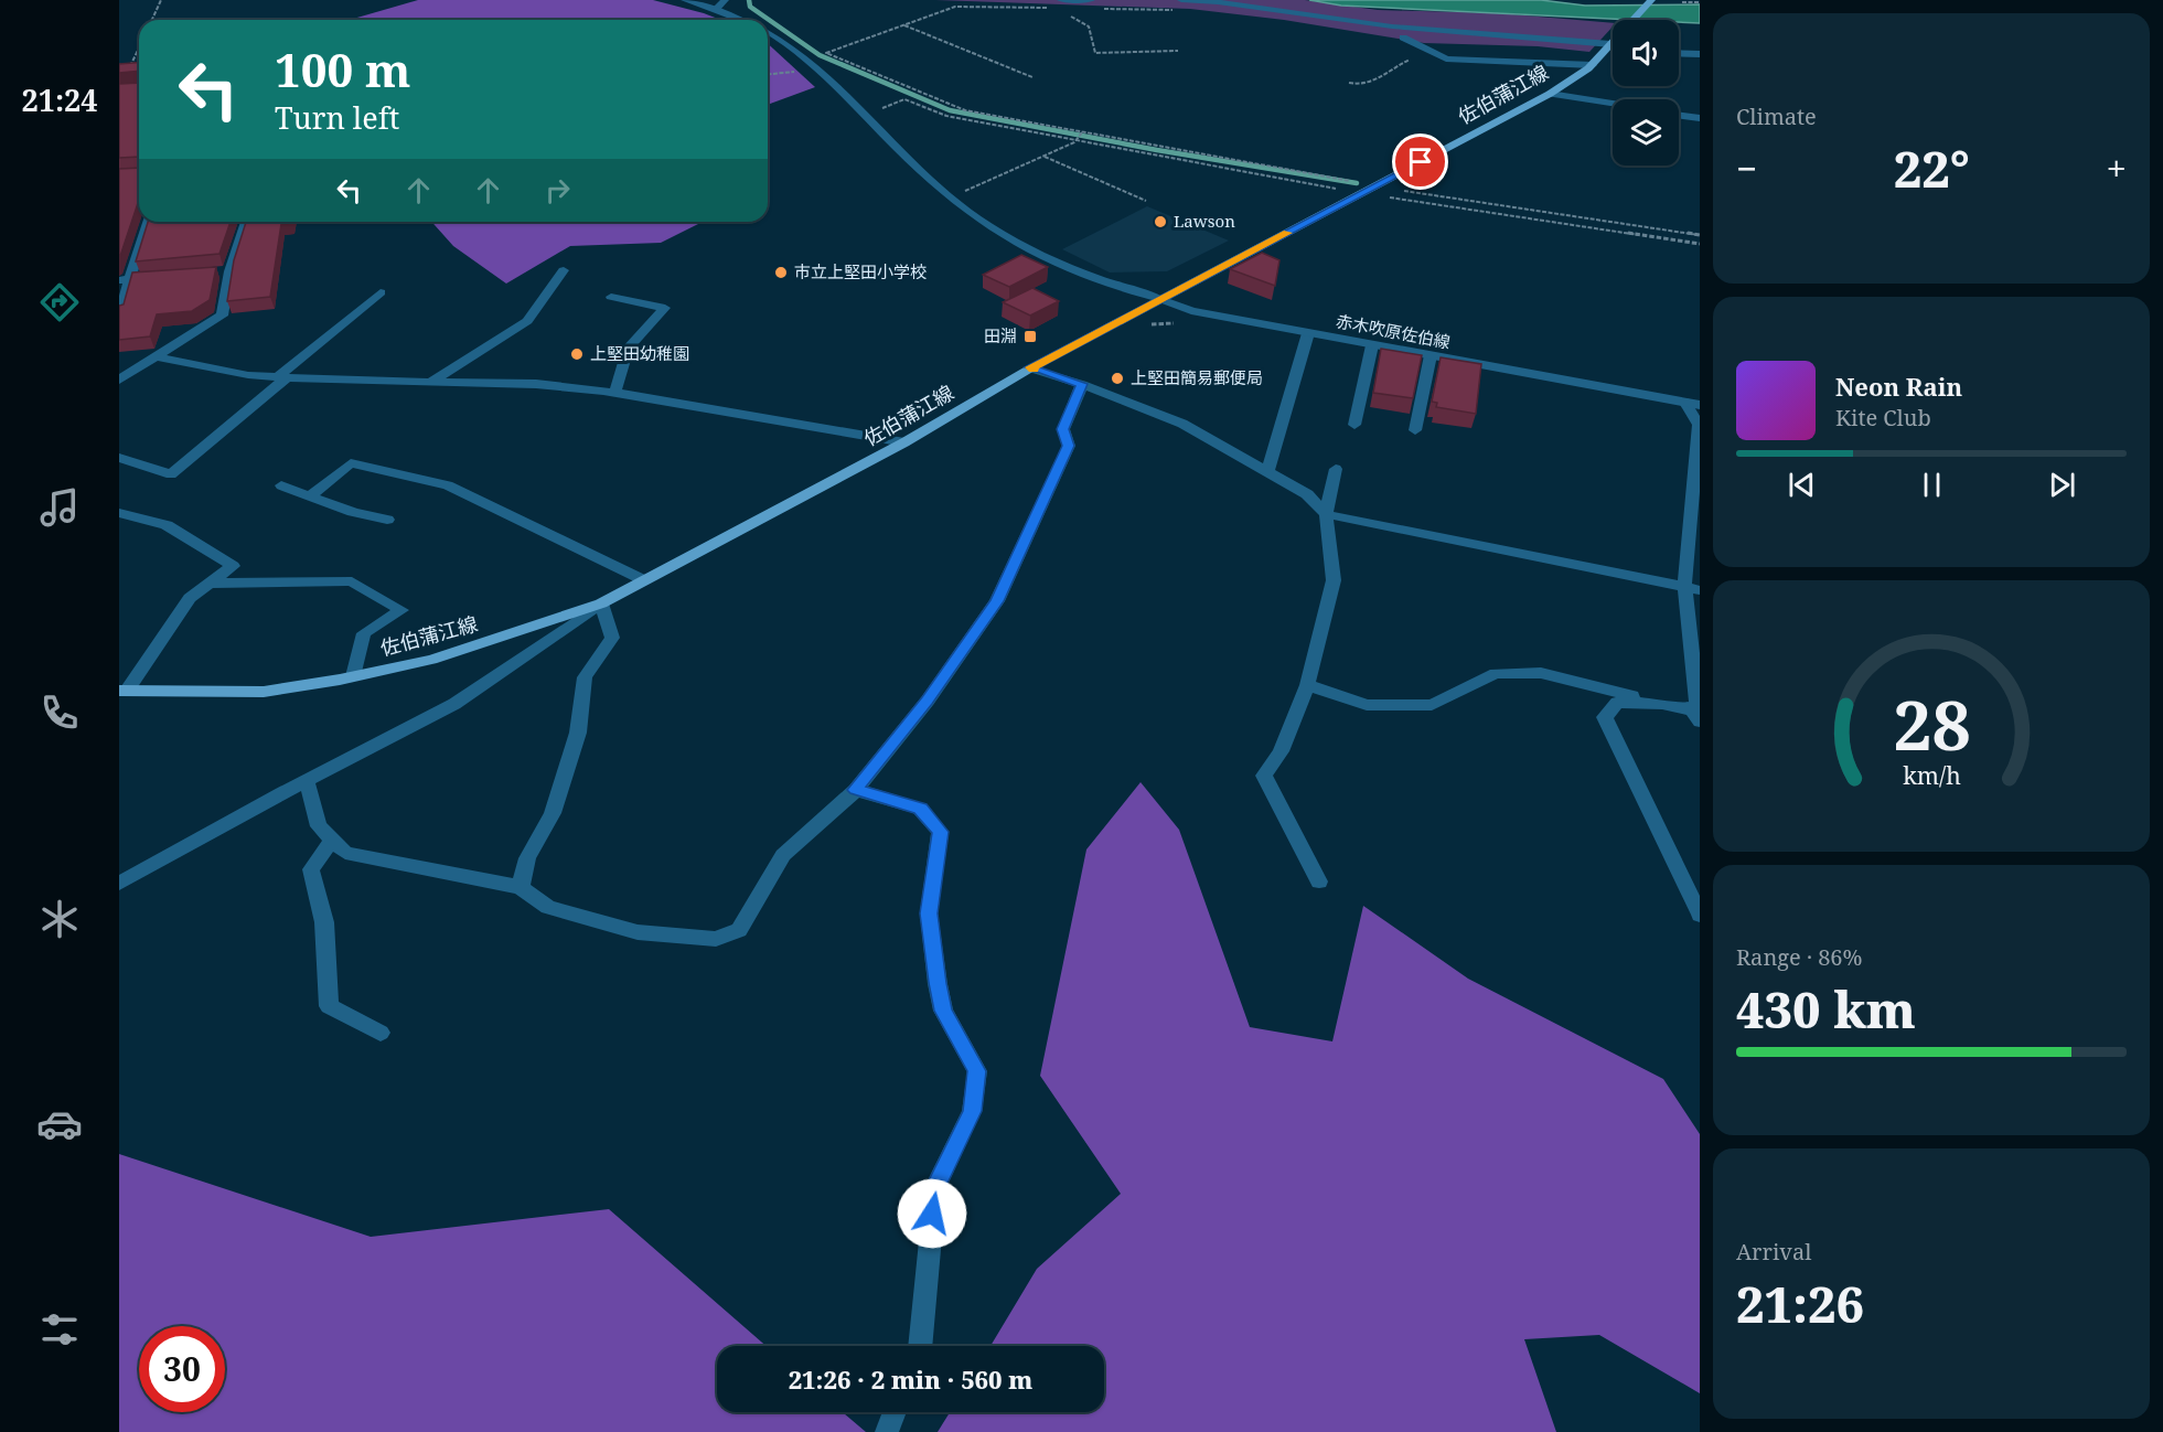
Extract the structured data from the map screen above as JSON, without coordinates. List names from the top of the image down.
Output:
{
  "streets": {
    "main road": ["佐伯蒲江線"],
    "street": ["赤木吹原佐伯線"]
  },
  "crossings": [
    ["佐伯蒲江線", "赤木吹原佐伯線"]
  ],
  "places": {
    "other": [
      "Lawson",
      "市立上堅田小学校",
      "上堅田幼稚園",
      "上堅田簡易郵便局"
    ],
    "transit": ["田淵"]
  },
  "page": {
    "tabs": "21:24",
    "tile": [
      "Climate",
      ["Range · 86%", "430 km"],
      ["Arrival", "21:26"]
    ],
    "turn": ["100 m", "Turn left"],
    "heat": ["−", "22°", "+"],
    "song": ["Neon Rain", "Kite Club"],
    "limit": "30",
    "trip": "21:26 · 2 min · 560 m",
    "gauge": ["28", "km/h"]
  }
}
